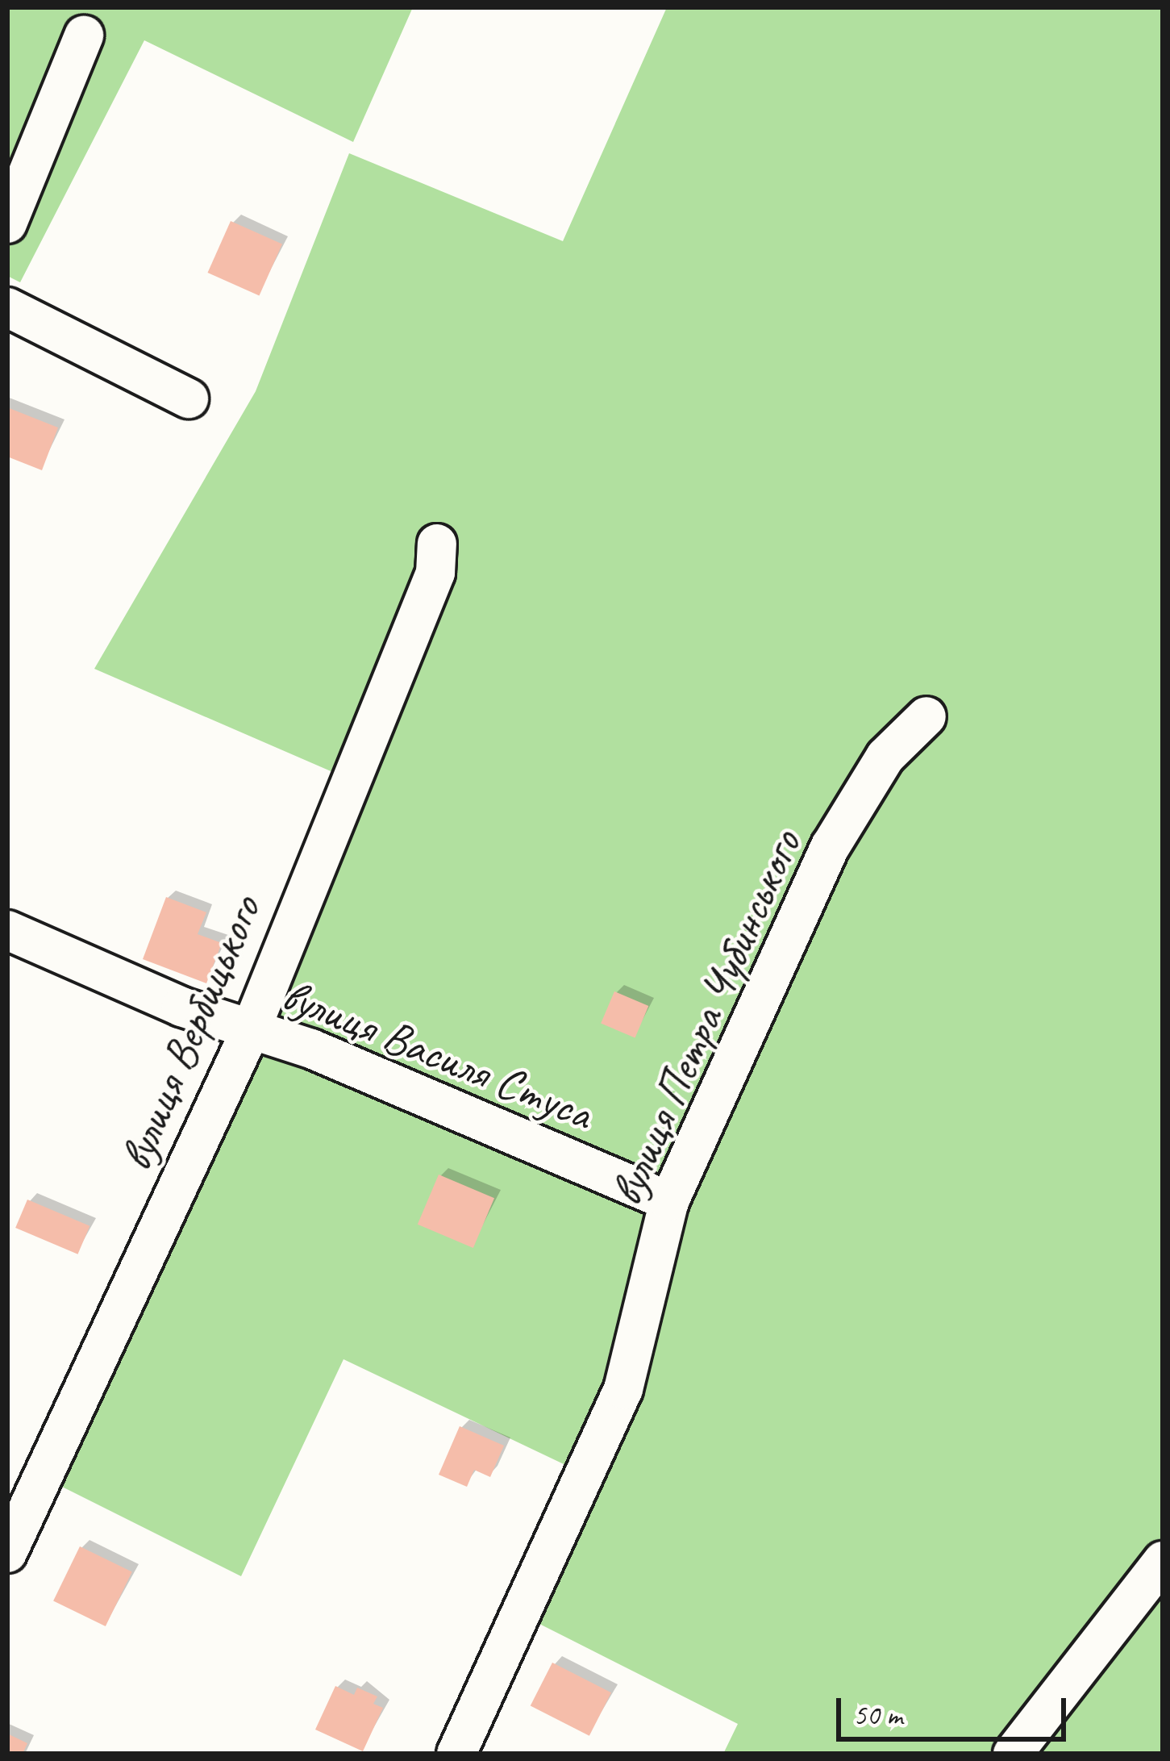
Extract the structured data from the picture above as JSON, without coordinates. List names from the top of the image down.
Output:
{
  "streets": {
    "street": ["вулиця Петра Чубинського", "вулиця Вербицького", "вулиця Василя Стуса"]
  },
  "crossings": [
    ["вулиця Петра Чубинського", "вулиця Василя Стуса"],
    ["вулиця Вербицького", "вулиця Василя Стуса"]
  ],
  "scale_bar": "50 m"
}
